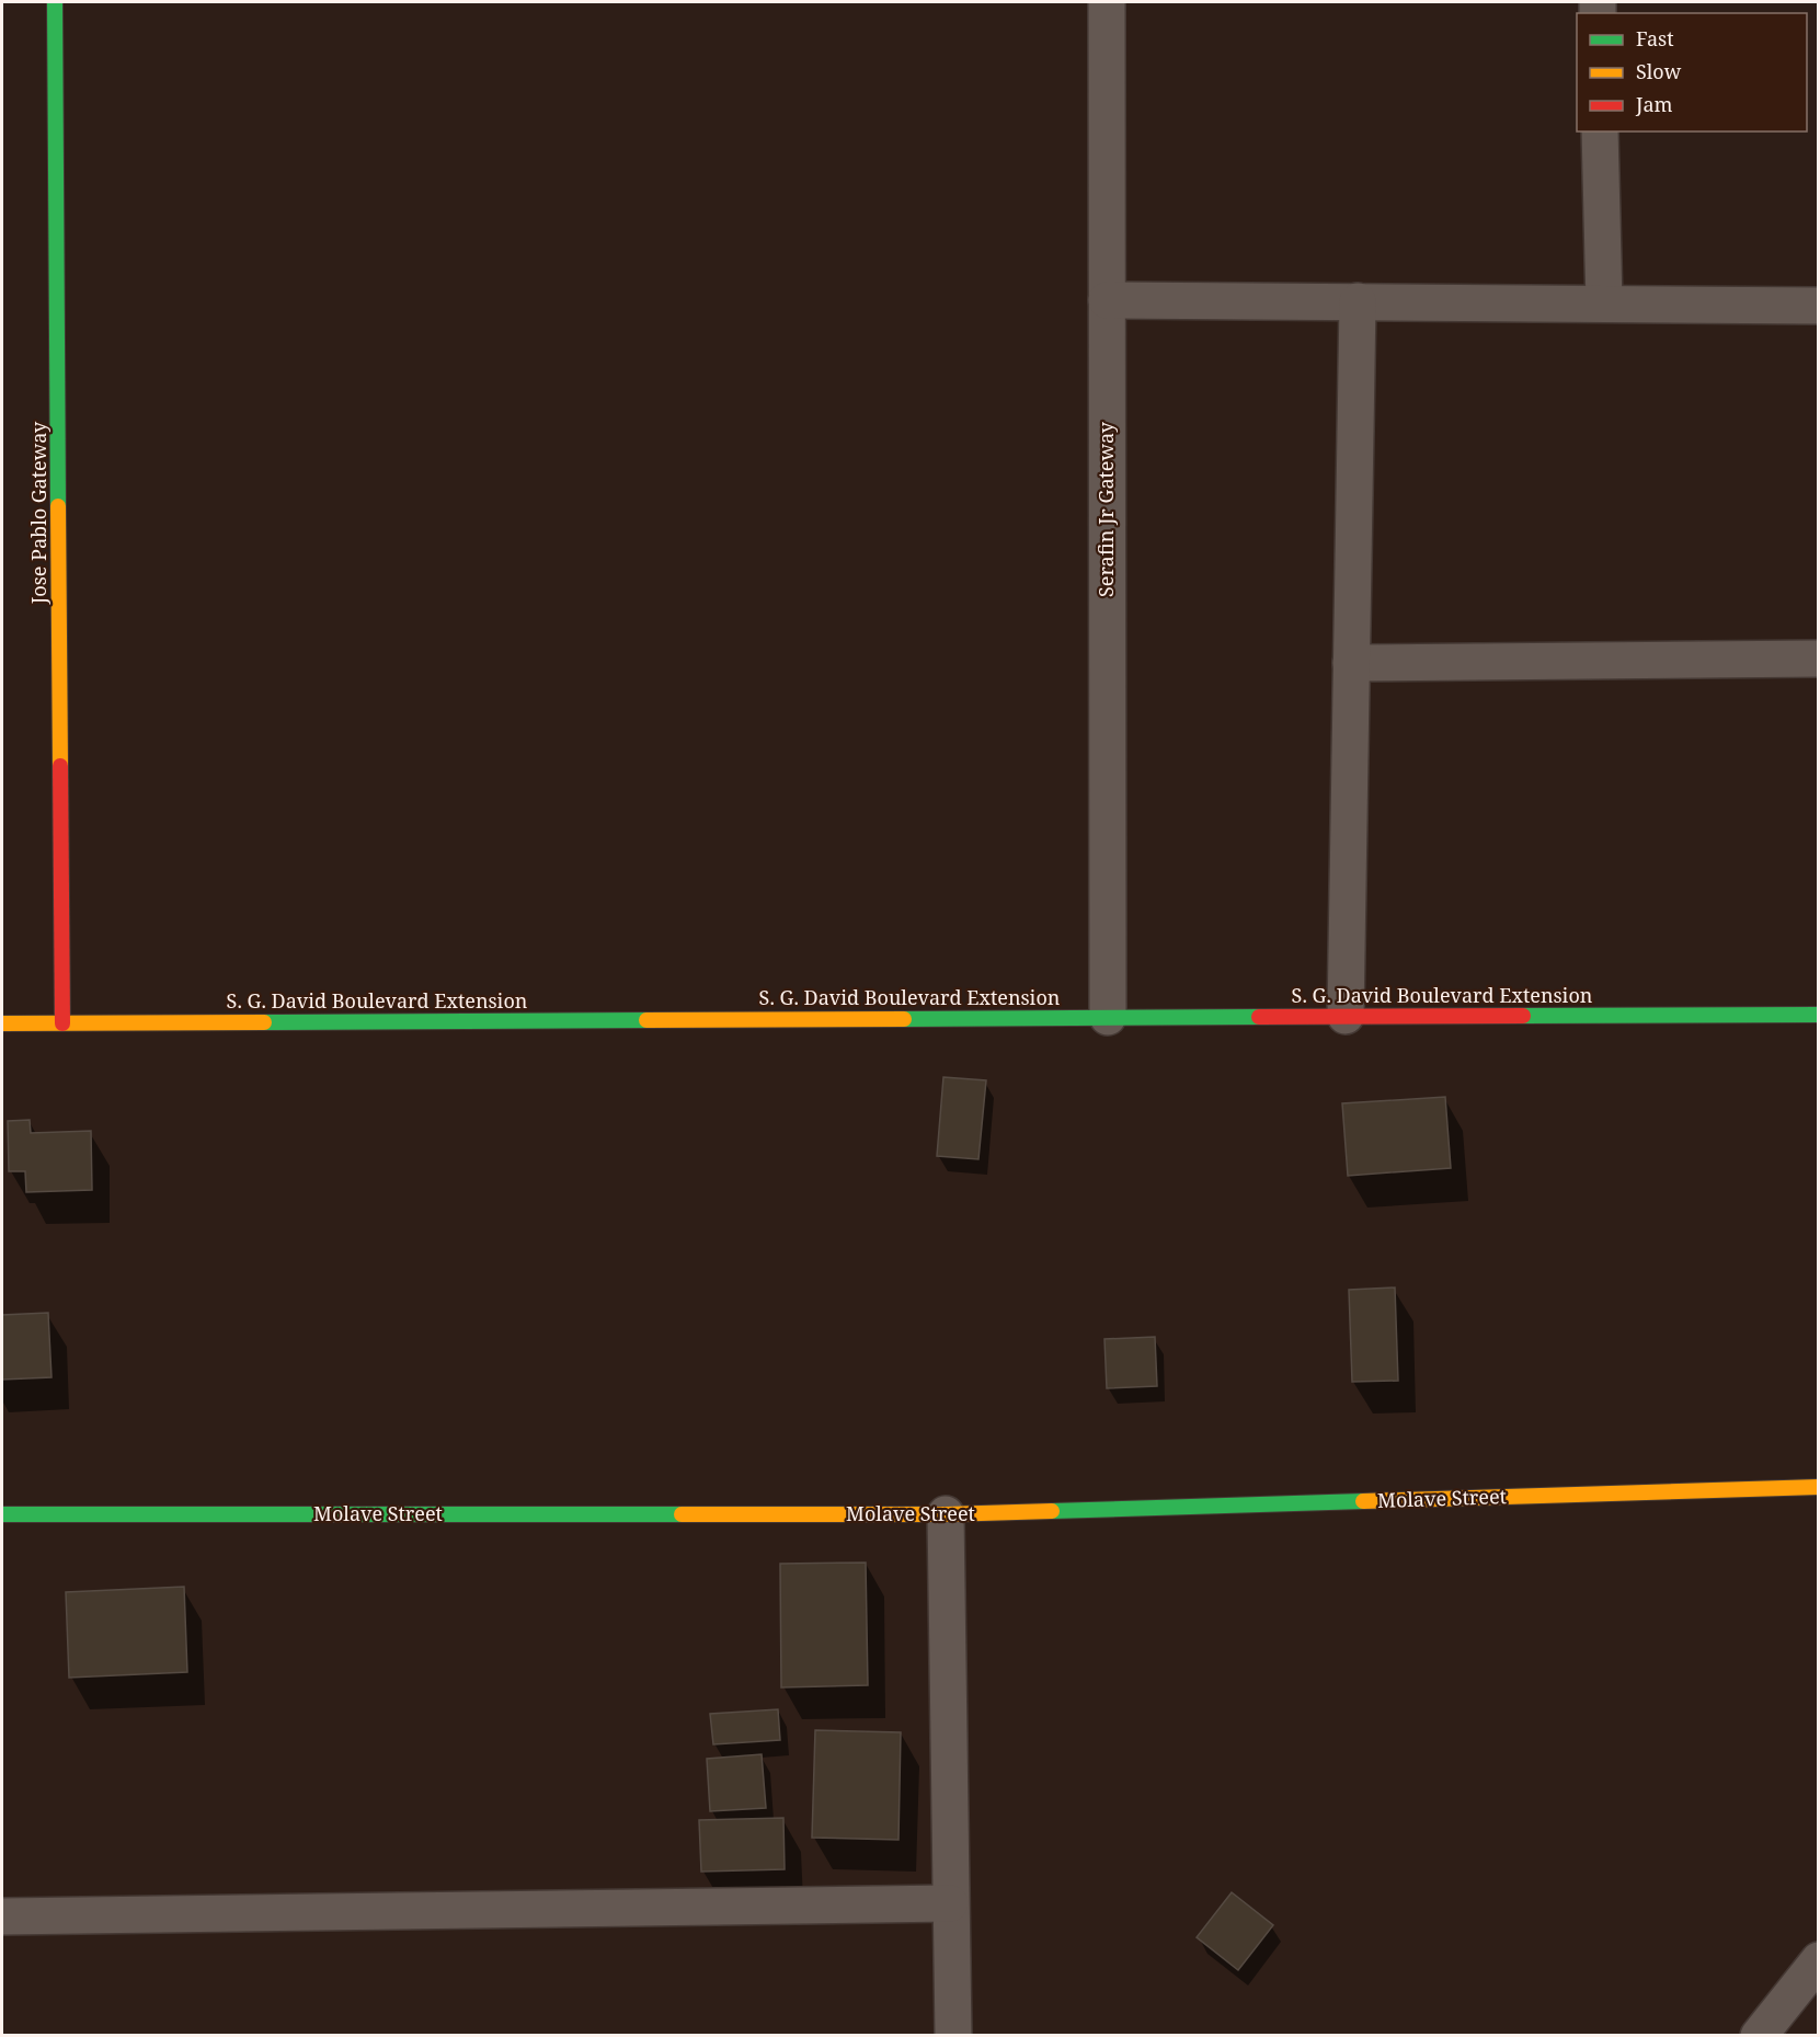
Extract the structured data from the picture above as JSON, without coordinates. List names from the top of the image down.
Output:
{
  "streets": {
    "street": [
      "Serafin Jr Gateway",
      "Jose Pablo Gateway",
      "S. G. David Boulevard Extension",
      "Molave Street"
    ]
  },
  "crossings": [
    ["Serafin Jr Gateway", "S. G. David Boulevard Extension"],
    ["Jose Pablo Gateway", "S. G. David Boulevard Extension"]
  ],
  "legend": ["Fast", "Slow", "Jam"]
}
